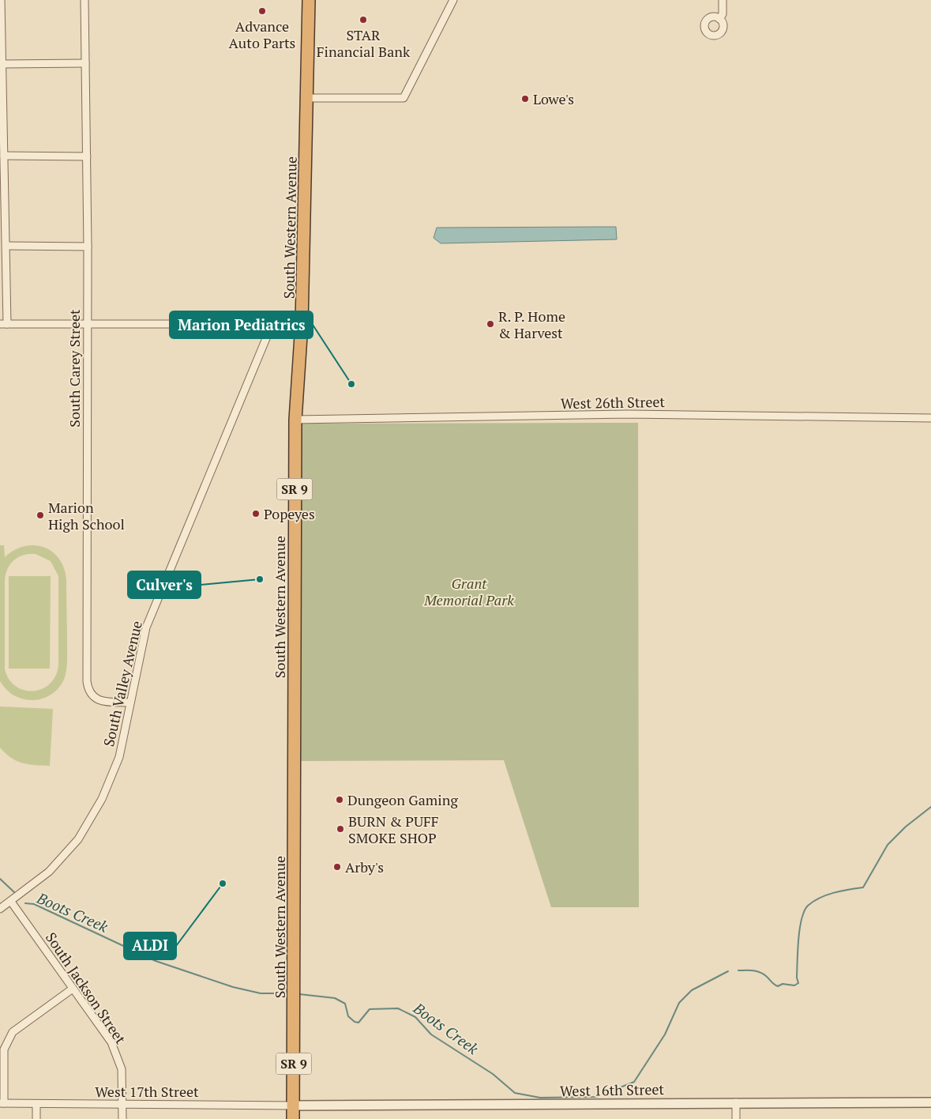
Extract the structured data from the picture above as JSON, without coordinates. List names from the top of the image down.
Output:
{
  "streets": {
    "highway": ["South Western Avenue", "SR 9"],
    "street": [
      "South Carey Street",
      "West 26th Street",
      "South Valley Avenue",
      "South Jackson Street",
      "West 16th Street",
      "West 17th Street"
    ]
  },
  "crossings": [
    ["South Western Avenue", "West 26th Street"],
    ["South Western Avenue", "West 16th Street"],
    ["South Western Avenue", "West 17th Street"],
    ["South Carey Street", "South Valley Avenue"],
    ["South Valley Avenue", "South Jackson Street"],
    ["South Jackson Street", "West 17th Street"],
    ["West 16th Street", "West 17th Street"]
  ],
  "water": ["Boots Creek"],
  "parks": ["Grant Memorial Park"],
  "places": [
    "Advance Auto Parts",
    "STAR Financial Bank",
    "Lowe's",
    "R. P. Home & Harvest",
    "Marion Pediatrics",
    "Popeyes",
    "Marion High School",
    "Culver's",
    "Dungeon Gaming",
    "BURN & PUFF SMOKE SHOP",
    "Arby's",
    "ALDI"
  ]
}
